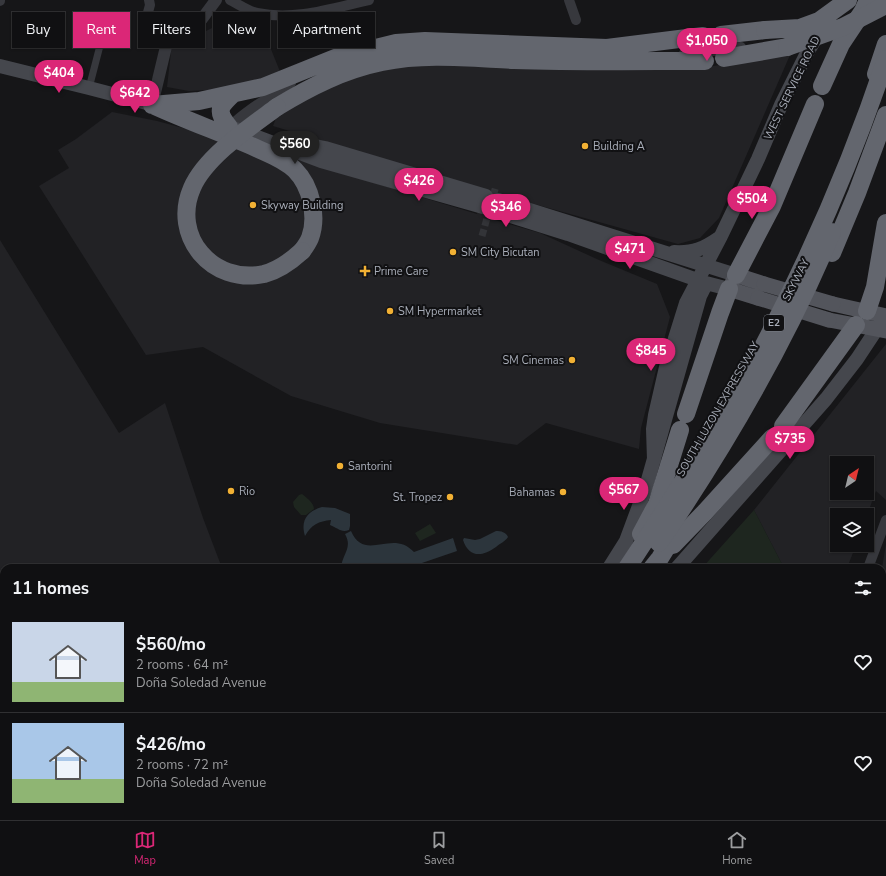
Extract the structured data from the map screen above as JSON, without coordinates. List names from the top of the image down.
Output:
{
  "streets": {
    "highway": ["SKYWAY", "E2", "SOUTH LUZON EXPRESSWAY"],
    "main road": ["WEST SERVICE ROAD"]
  },
  "places": {
    "other": [
      "Building A",
      "Skyway Building",
      "SM City Bicutan",
      "SM Hypermarket",
      "SM Cinemas",
      "Santorini",
      "Rio",
      "Bahamas",
      "St. Tropez"
    ],
    "health": ["Prime Care"]
  },
  "north": "top right",
  "page": {
    "chip": [
      "Buy",
      "Rent",
      "Filters",
      "New",
      "Apartment"
    ],
    "price": [
      "$1,050",
      "$404",
      "$642",
      "$560",
      "$426",
      "$504",
      "$346",
      "$471",
      "$845",
      "$735",
      "$567"
    ],
    "heading": "11 homes",
    "list": [
      {
        "name": "$560/mo",
        "note": "2 rooms · 64 m² · Doña Soledad Avenue"
      },
      {
        "name": "$426/mo",
        "note": "2 rooms · 72 m² · Doña Soledad Avenue"
      }
    ],
    "tabs": ["Map", "Saved", "Home"]
  }
}
